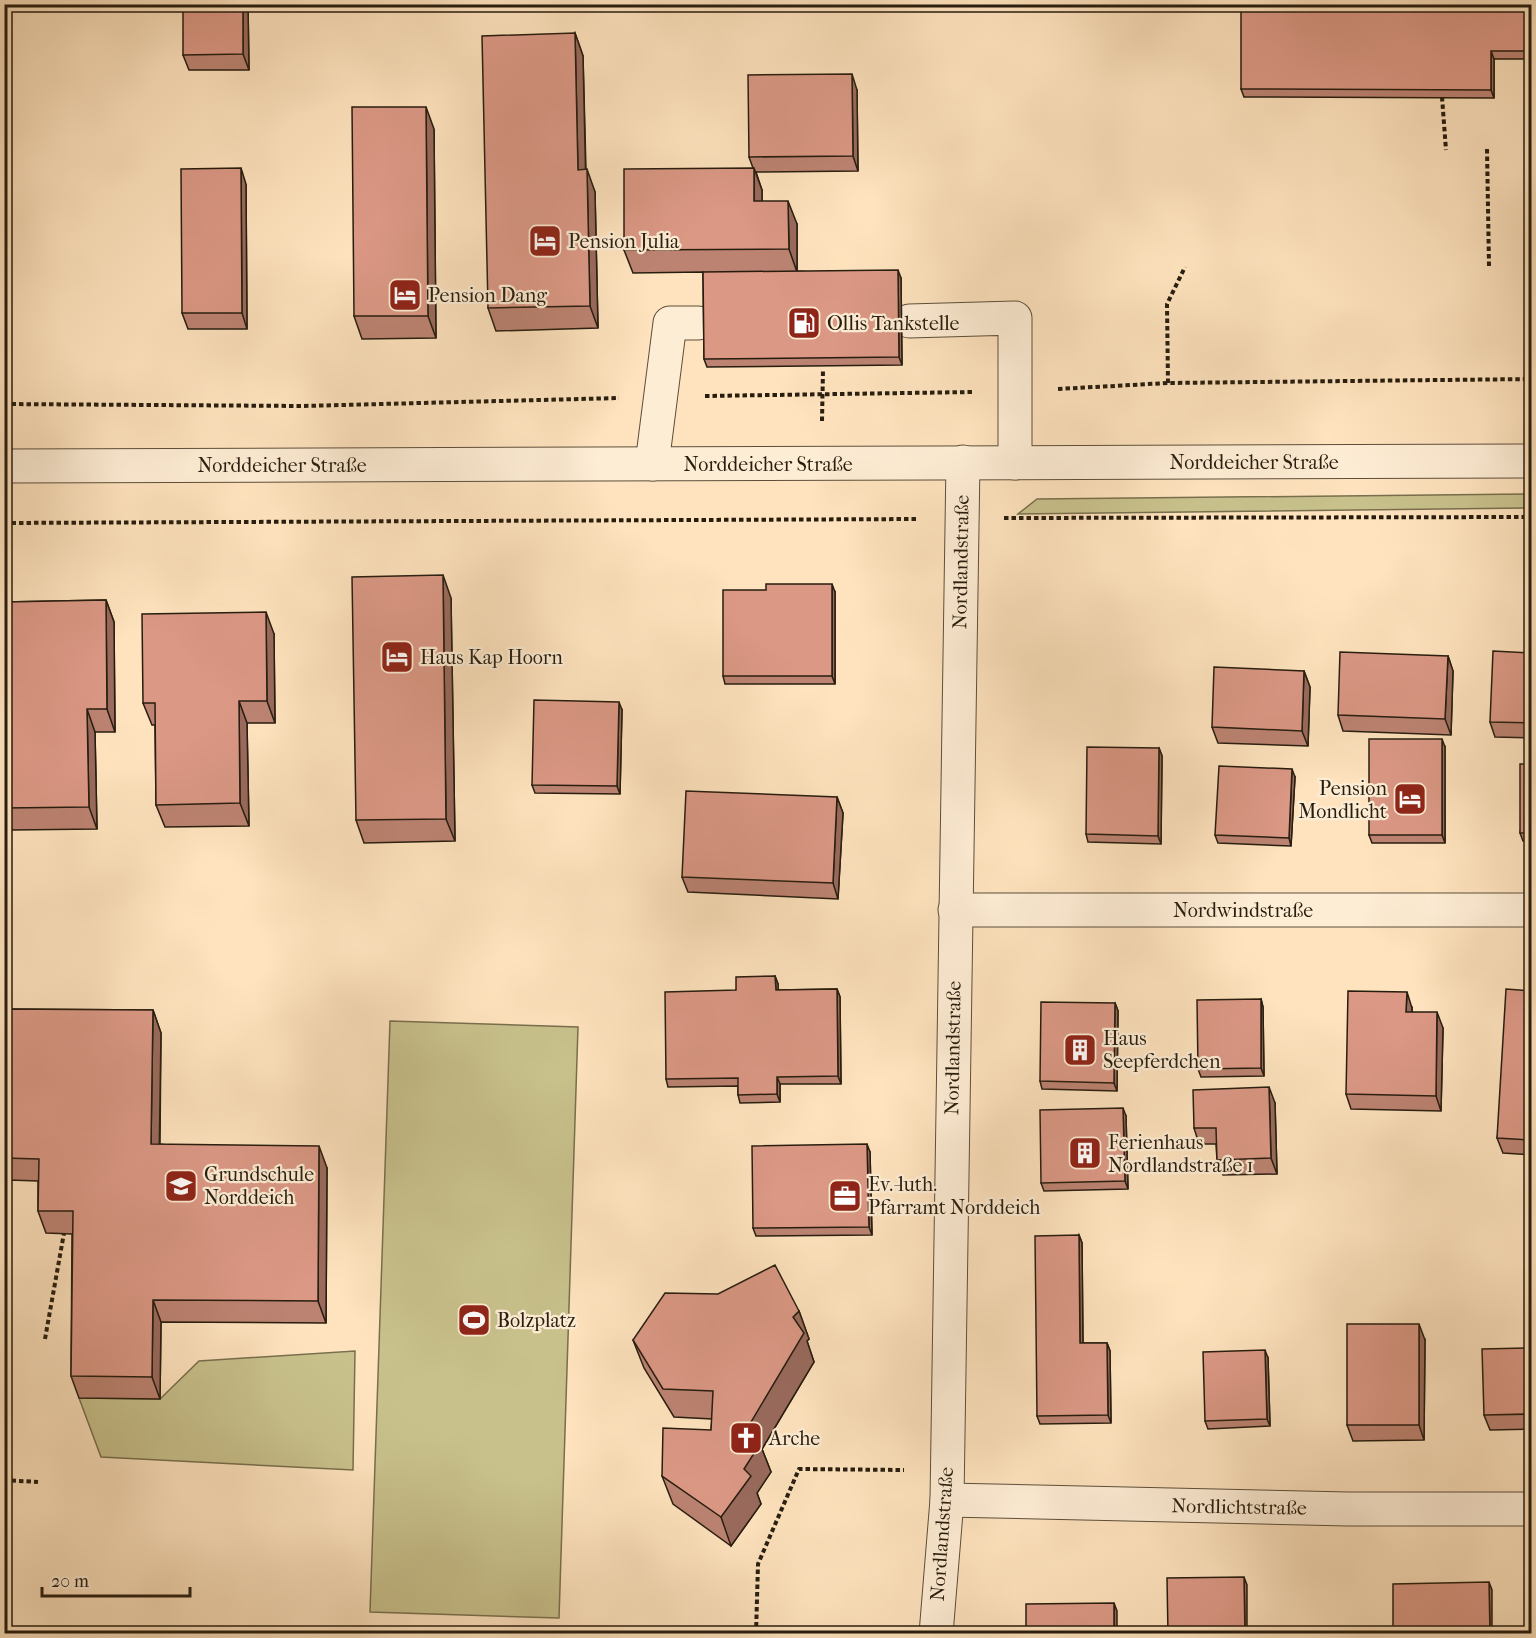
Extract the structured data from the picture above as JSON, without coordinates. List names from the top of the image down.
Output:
{
  "streets": {
    "street": [
      "Norddeicher Straße",
      "Nordlandstraße",
      "Nordwindstraße",
      "Nordlichtstraße"
    ]
  },
  "crossings": [
    ["Norddeicher Straße", "Nordlandstraße"],
    ["Nordlandstraße", "Nordwindstraße"],
    ["Nordlandstraße", "Nordlichtstraße"]
  ],
  "places": {
    "hotel": [
      "Pension Julia",
      "Pension Dang",
      "Haus Kap Hoorn",
      "Pension Mondlicht"
    ],
    "fuel station": ["Ollis Tankstelle"],
    "building": ["Haus Seepferdchen", "Ferienhaus Nordlandstraße 1"],
    "school or university": ["Grundschule Norddeich"],
    "office": ["Ev.-luth. Pfarramt Norddeich"],
    "sports": ["Bolzplatz"],
    "church": ["Arche"]
  },
  "scale_bar": "20 m"
}
